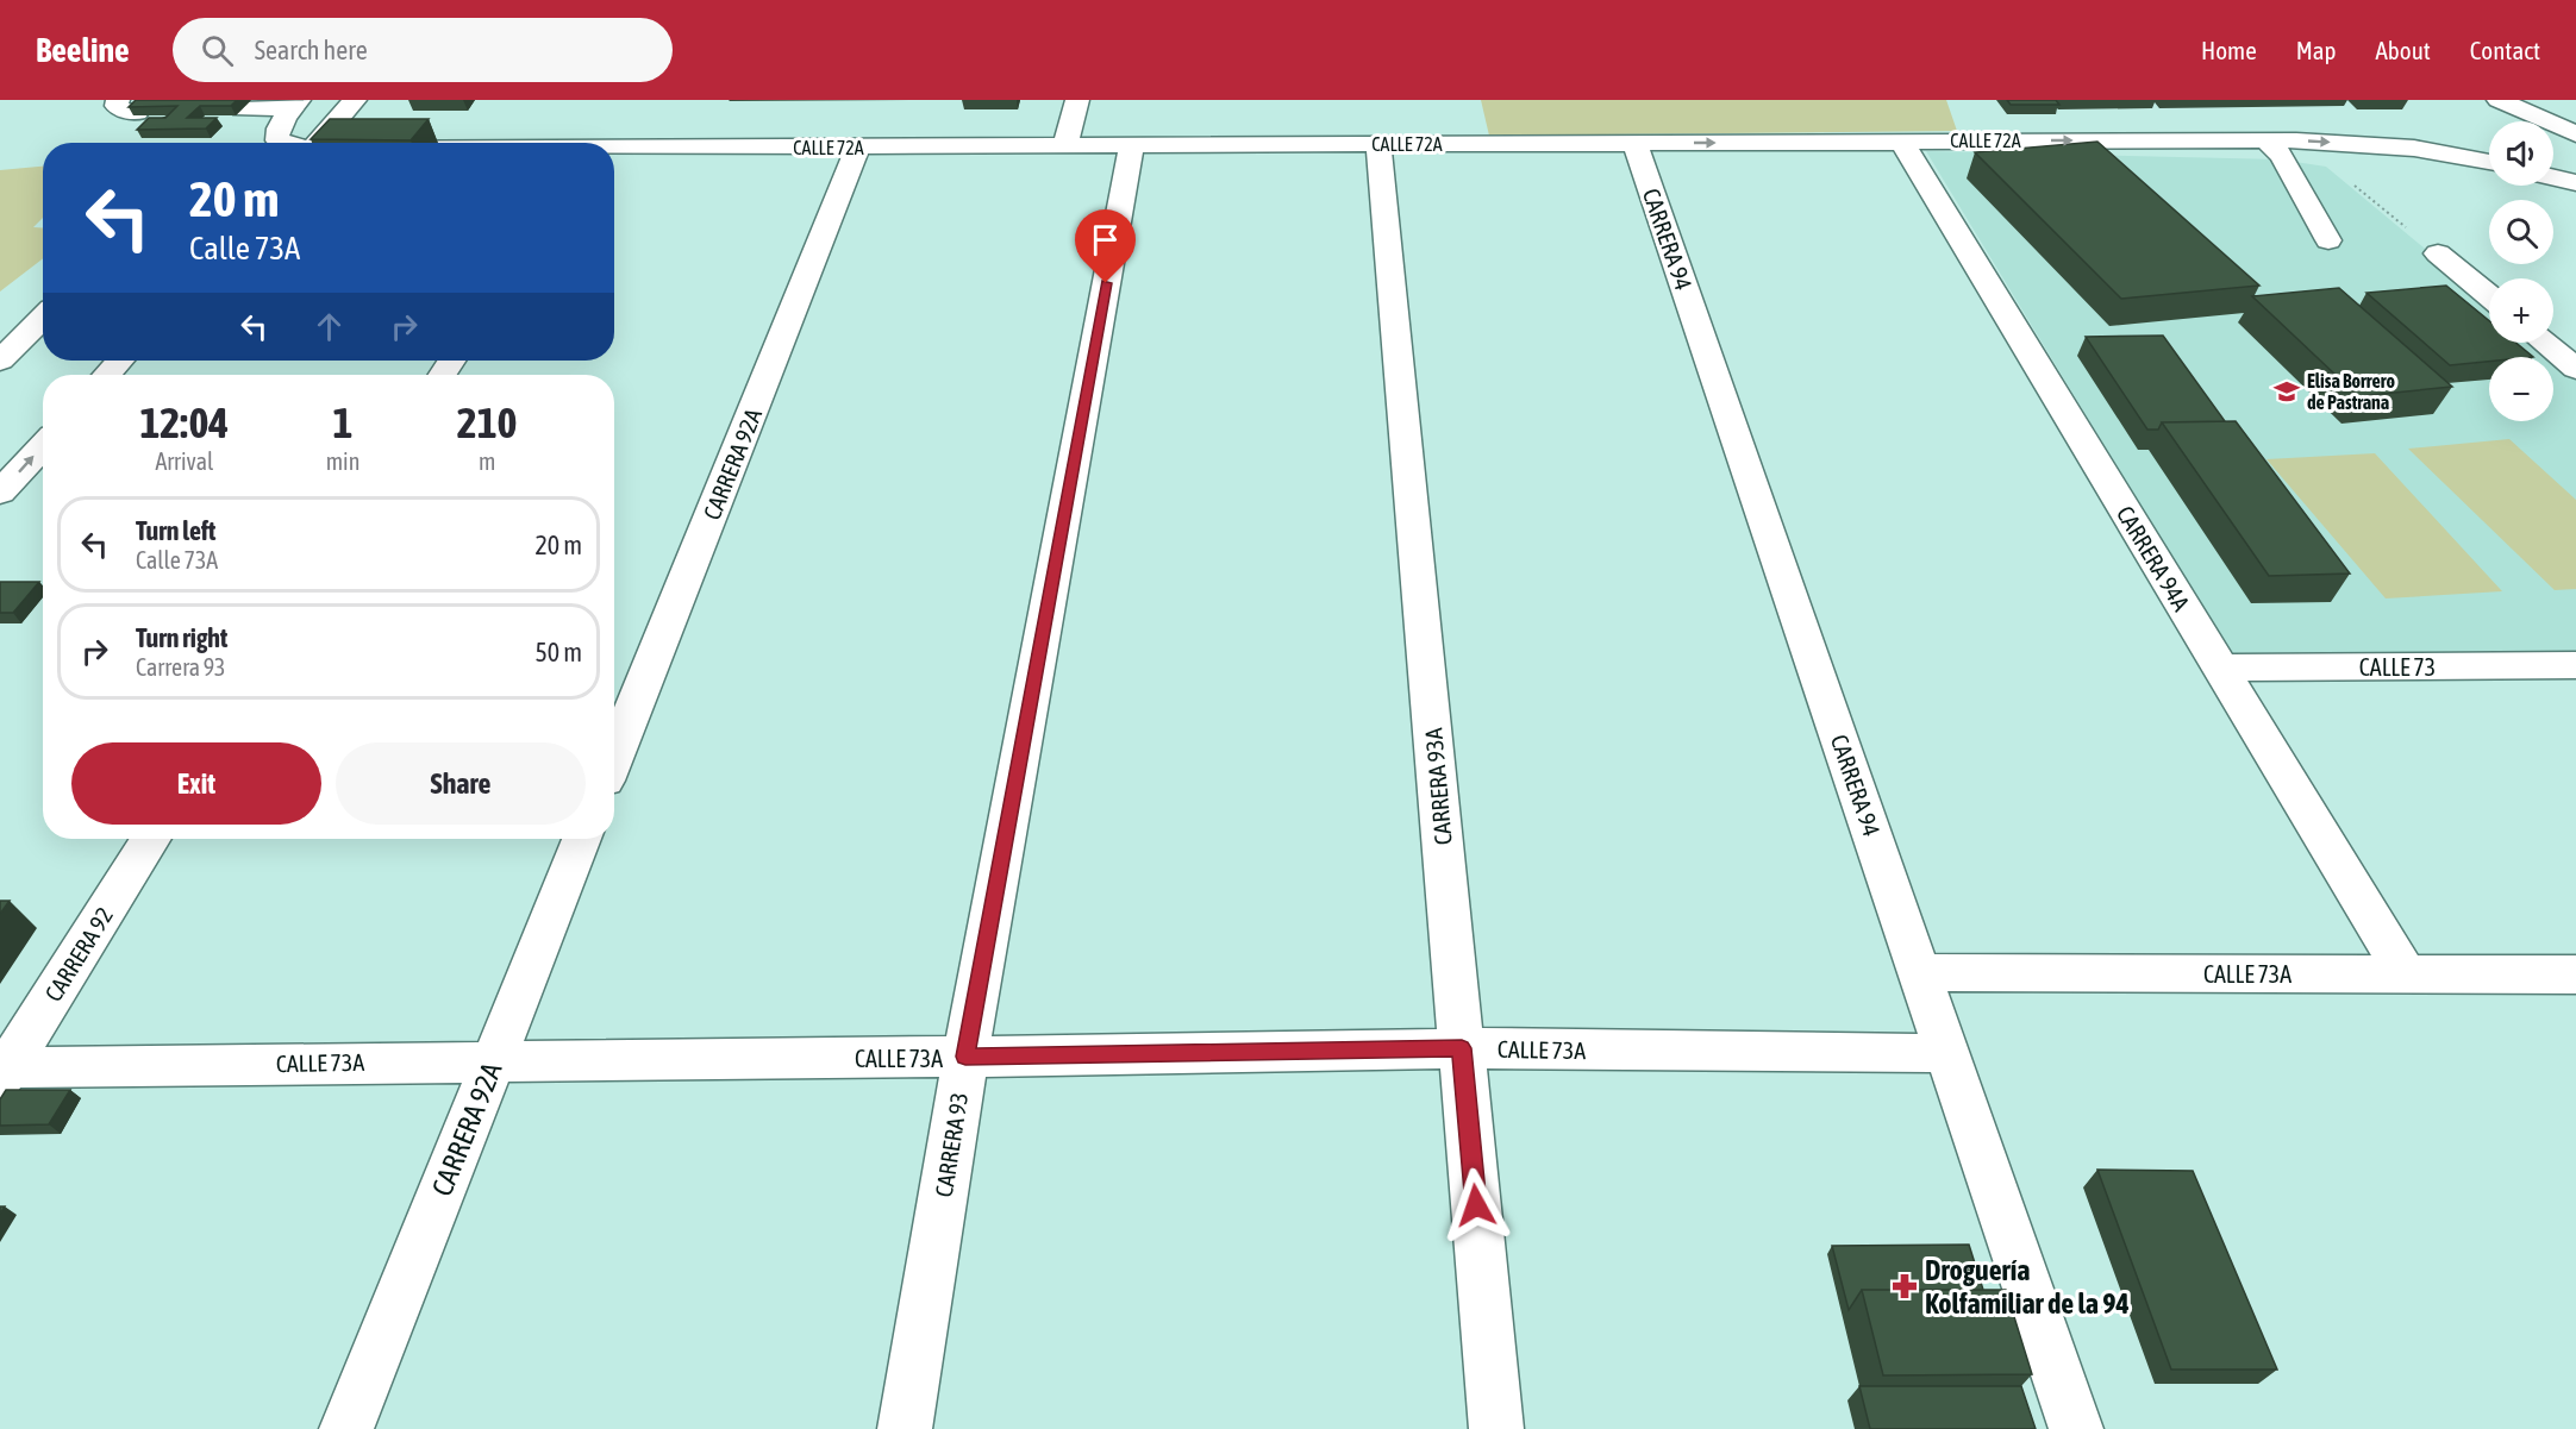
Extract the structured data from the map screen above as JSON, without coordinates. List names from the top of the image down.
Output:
{
  "streets": {
    "street": [
      "CALLE 72A",
      "CARRERA 94",
      "CARRERA 92A",
      "CARRERA 94A",
      "CALLE 73",
      "CARRERA 93A",
      "CARRERA 92",
      "CALLE 73A",
      "CARRERA 93"
    ]
  },
  "crossings": [
    ["CALLE 72A", "CARRERA 94"],
    ["CALLE 72A", "CARRERA 92A"],
    ["CALLE 72A", "CARRERA 94A"],
    ["CALLE 72A", "CARRERA 93A"],
    ["CALLE 72A", "CARRERA 93"],
    ["CARRERA 94", "CALLE 73A"],
    ["CARRERA 92A", "CALLE 73A"],
    ["CARRERA 94A", "CALLE 73"],
    ["CARRERA 94A", "CALLE 73A"],
    ["CARRERA 93A", "CALLE 73A"],
    ["CARRERA 92", "CALLE 73A"],
    ["CALLE 73A", "CARRERA 93"]
  ],
  "one_way": ["CALLE 72A"],
  "places": {
    "school or university": ["Elisa Borrero de Pastrana"],
    "pharmacy": ["Droguería Kolfamiliar de la 94"]
  },
  "page": {
    "header": "Beeline",
    "search": "Search here",
    "nav": [
      "Home",
      "Map",
      "About",
      "Contact"
    ],
    "map_buttons": ["+", "−"],
    "turn": ["20 m", "Calle 73A"],
    "eta": [
      "12:04",
      "Arrival",
      "1",
      "min",
      "210",
      "m"
    ],
    "list": [
      {
        "name": "Turn left",
        "note": "Calle 73A",
        "value": "20 m"
      },
      {
        "name": "Turn right",
        "note": "Carrera 93",
        "value": "50 m"
      }
    ],
    "buttons": ["Exit", "Share"]
  }
}
